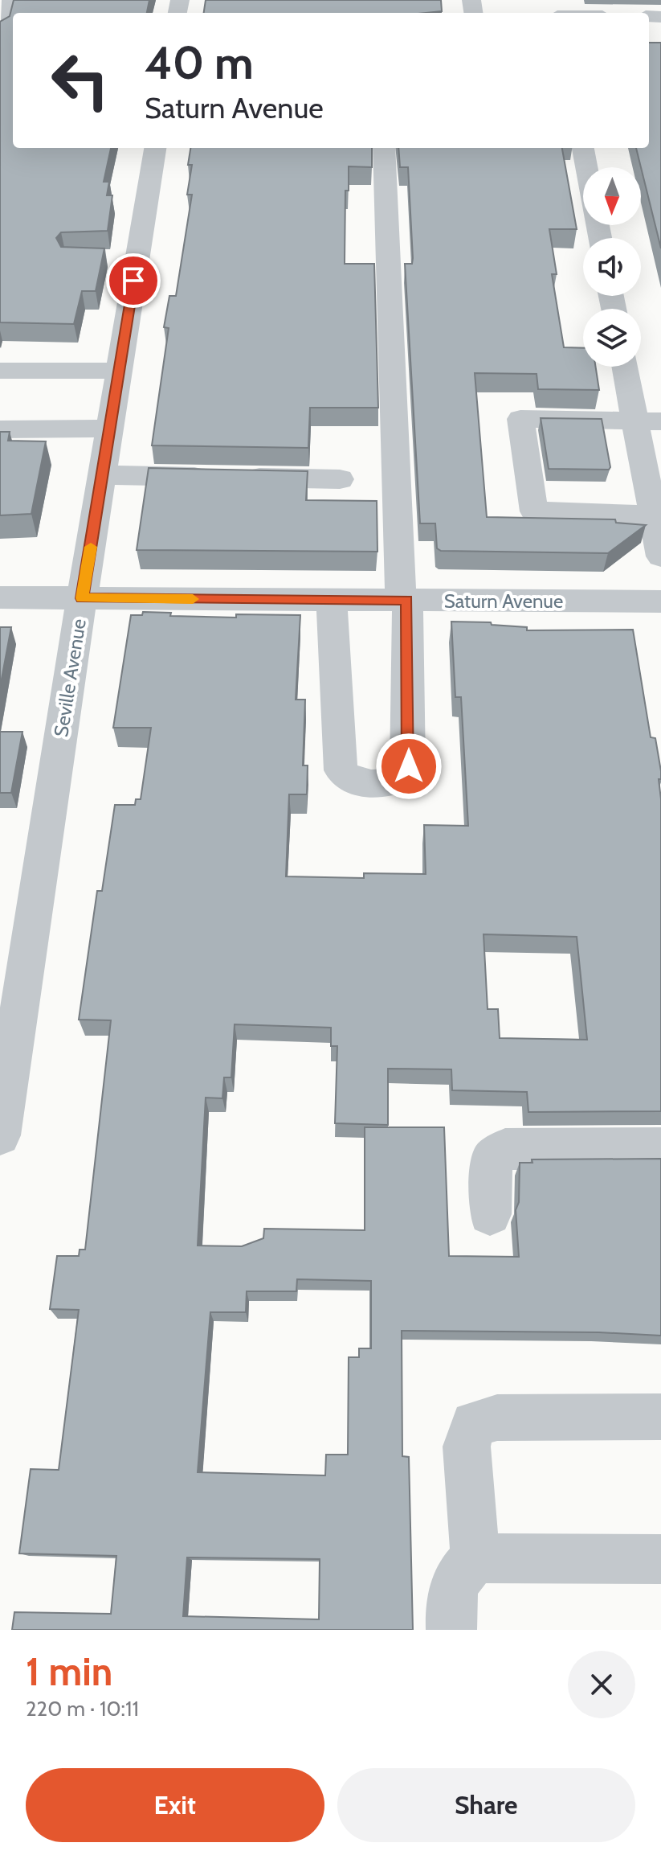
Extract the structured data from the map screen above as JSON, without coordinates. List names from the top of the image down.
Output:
{
  "streets": {
    "street": ["Saturn Avenue", "Seville Avenue"]
  },
  "crossings": [
    ["Saturn Avenue", "Seville Avenue"]
  ],
  "north": "bottom",
  "page": {
    "turn": ["40 m", "Saturn Avenue"],
    "heading": ["1 min", "220 m · 10:11"],
    "buttons": ["Exit", "Share"]
  }
}
